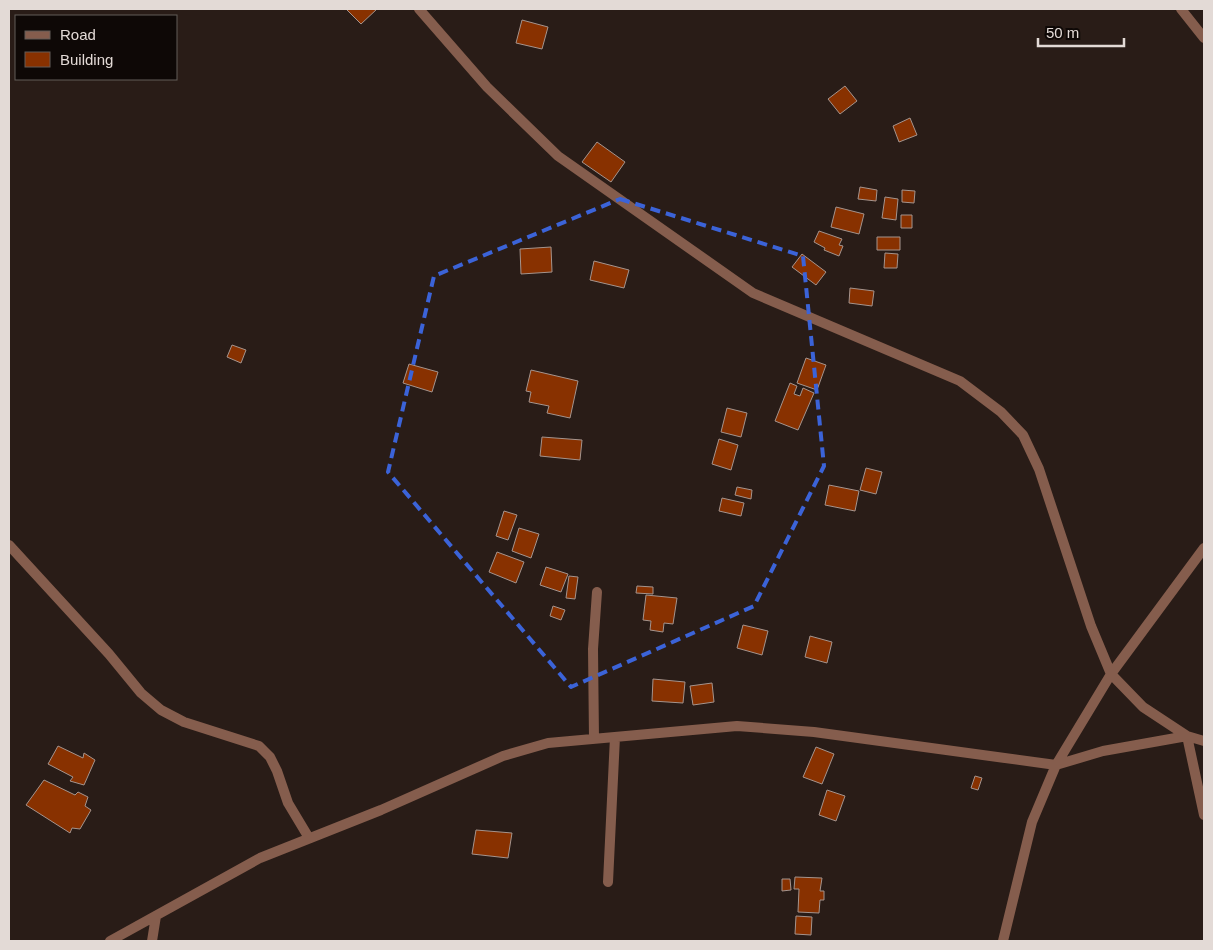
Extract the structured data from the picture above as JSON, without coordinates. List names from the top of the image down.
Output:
{
  "legend": ["Road", "Building"],
  "scale_bar": "50 m"
}
